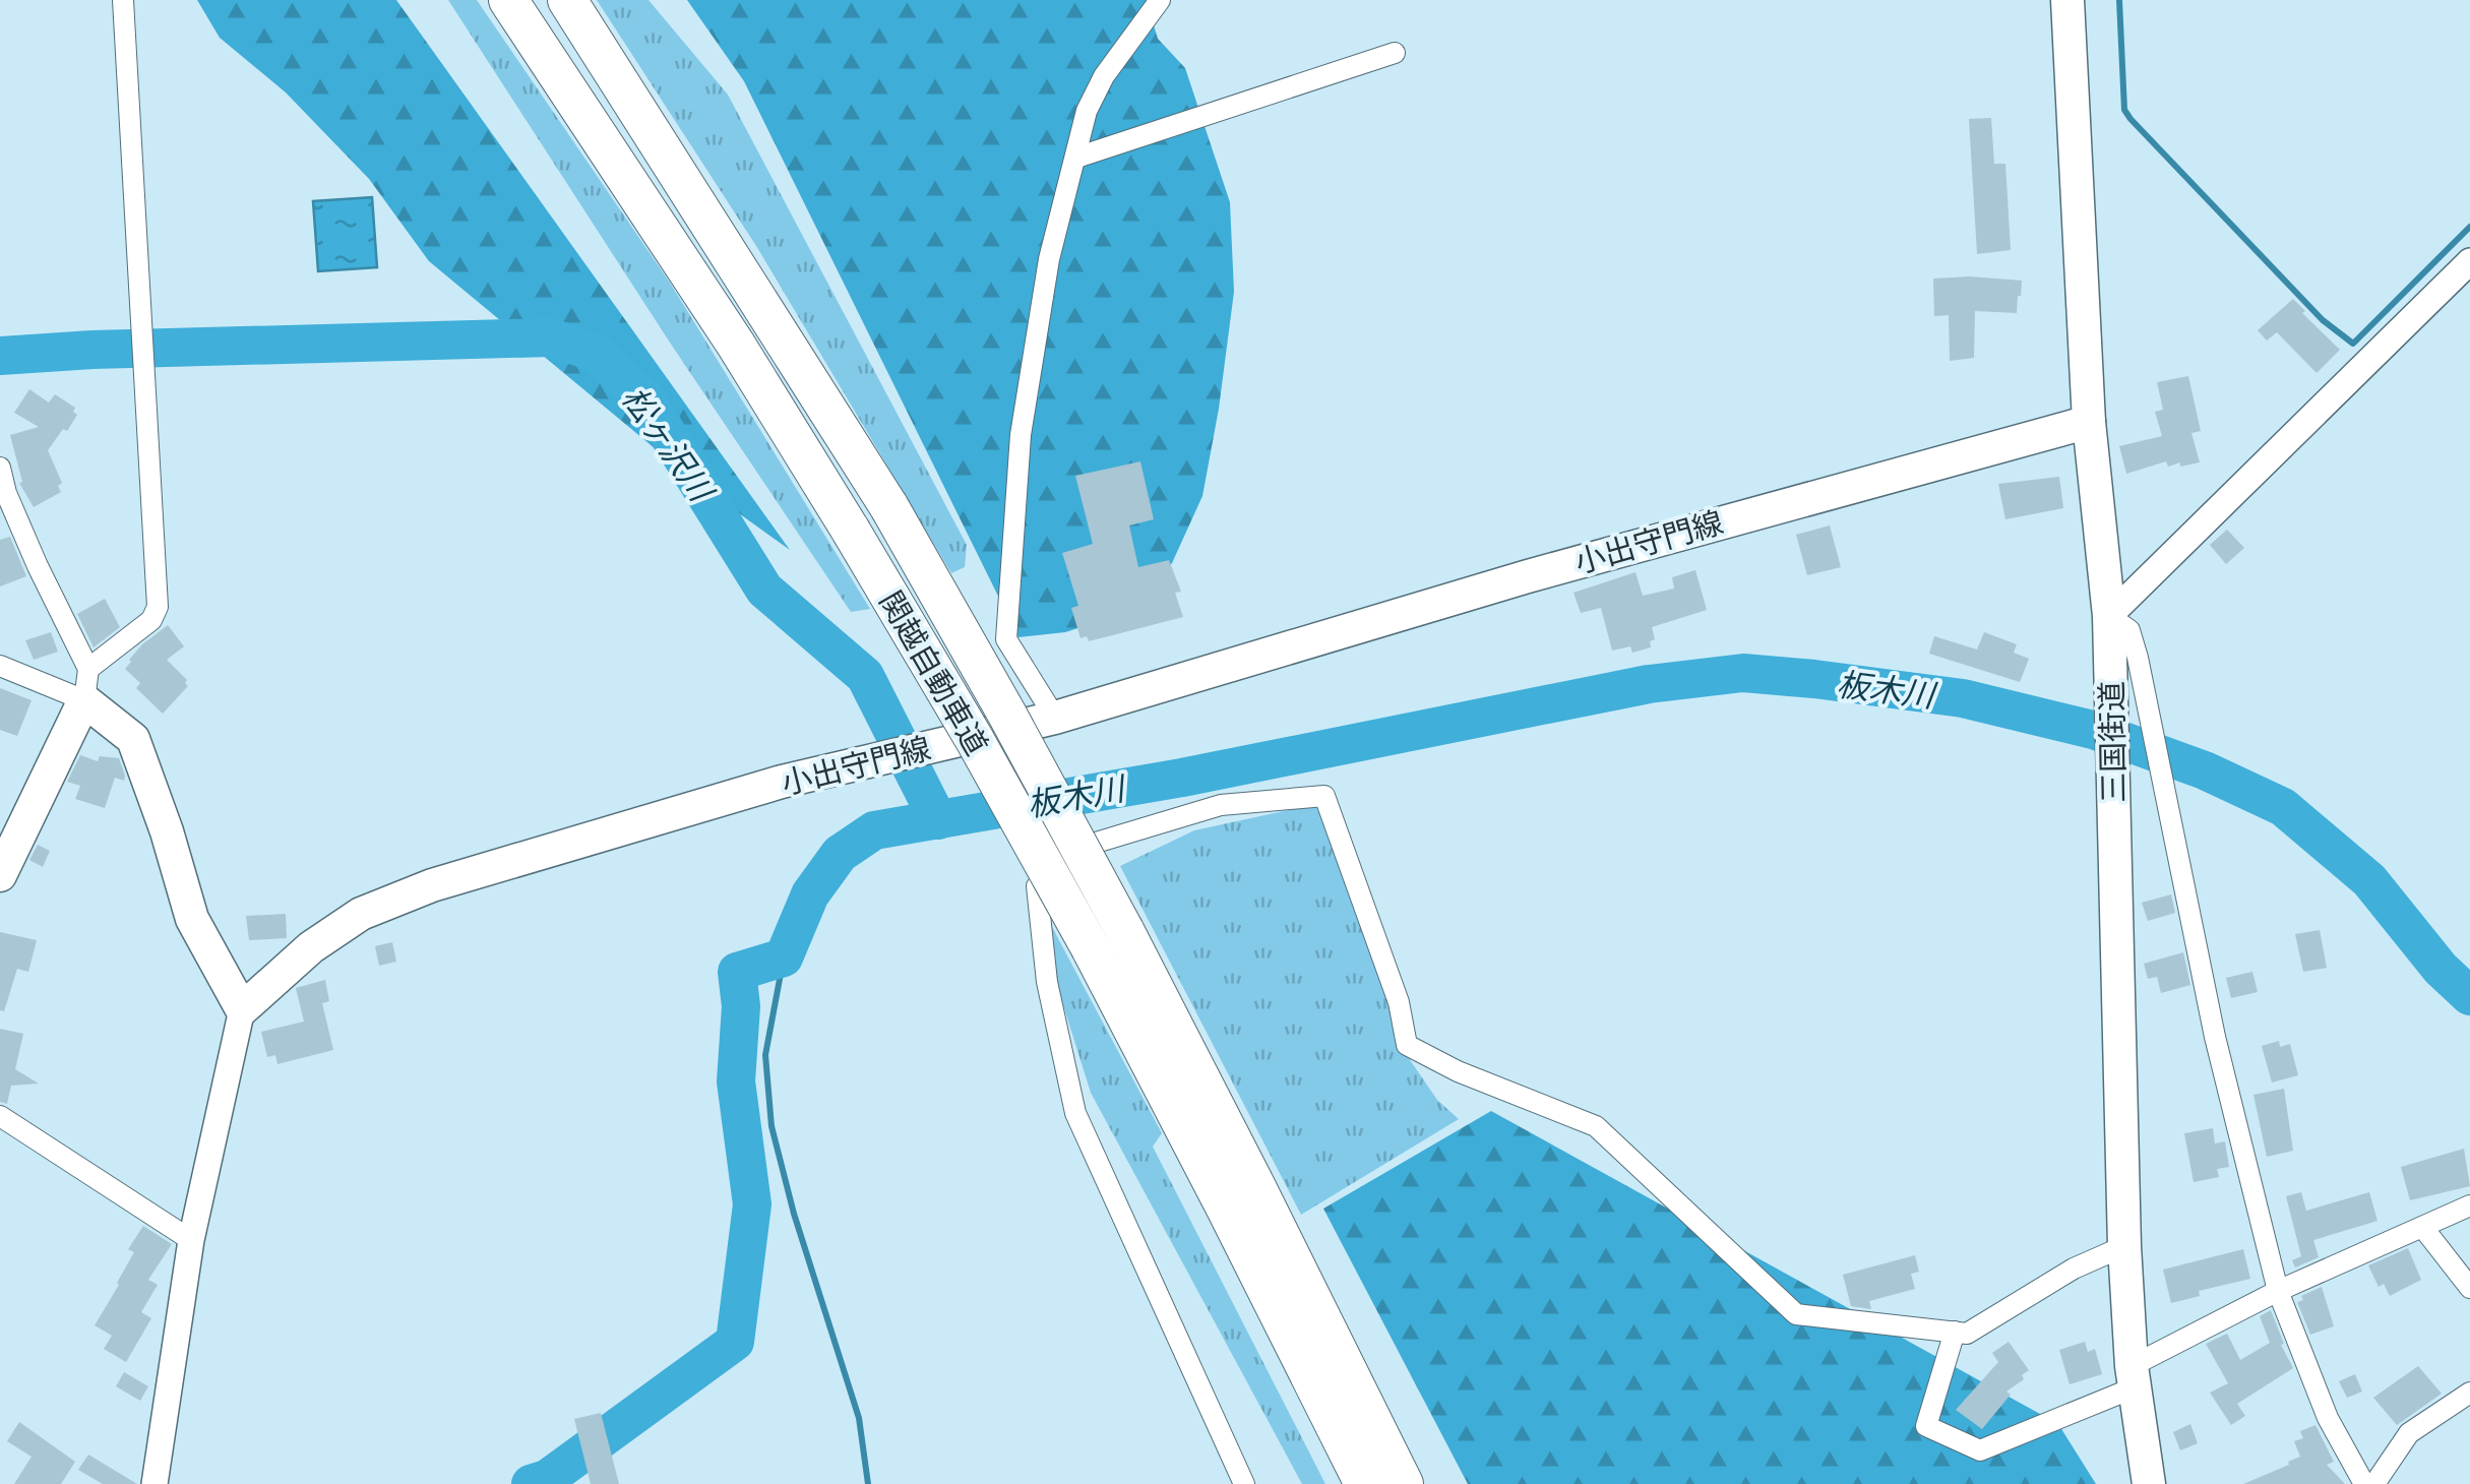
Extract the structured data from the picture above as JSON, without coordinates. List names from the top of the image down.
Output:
{
  "streets": {
    "highway": ["関越自動車道"],
    "main road": ["小出守門線", "三国街道"]
  },
  "crossings": [
    ["小出守門線", "三国街道"]
  ],
  "water": ["松ヶ沢川", "板木川"]
}
